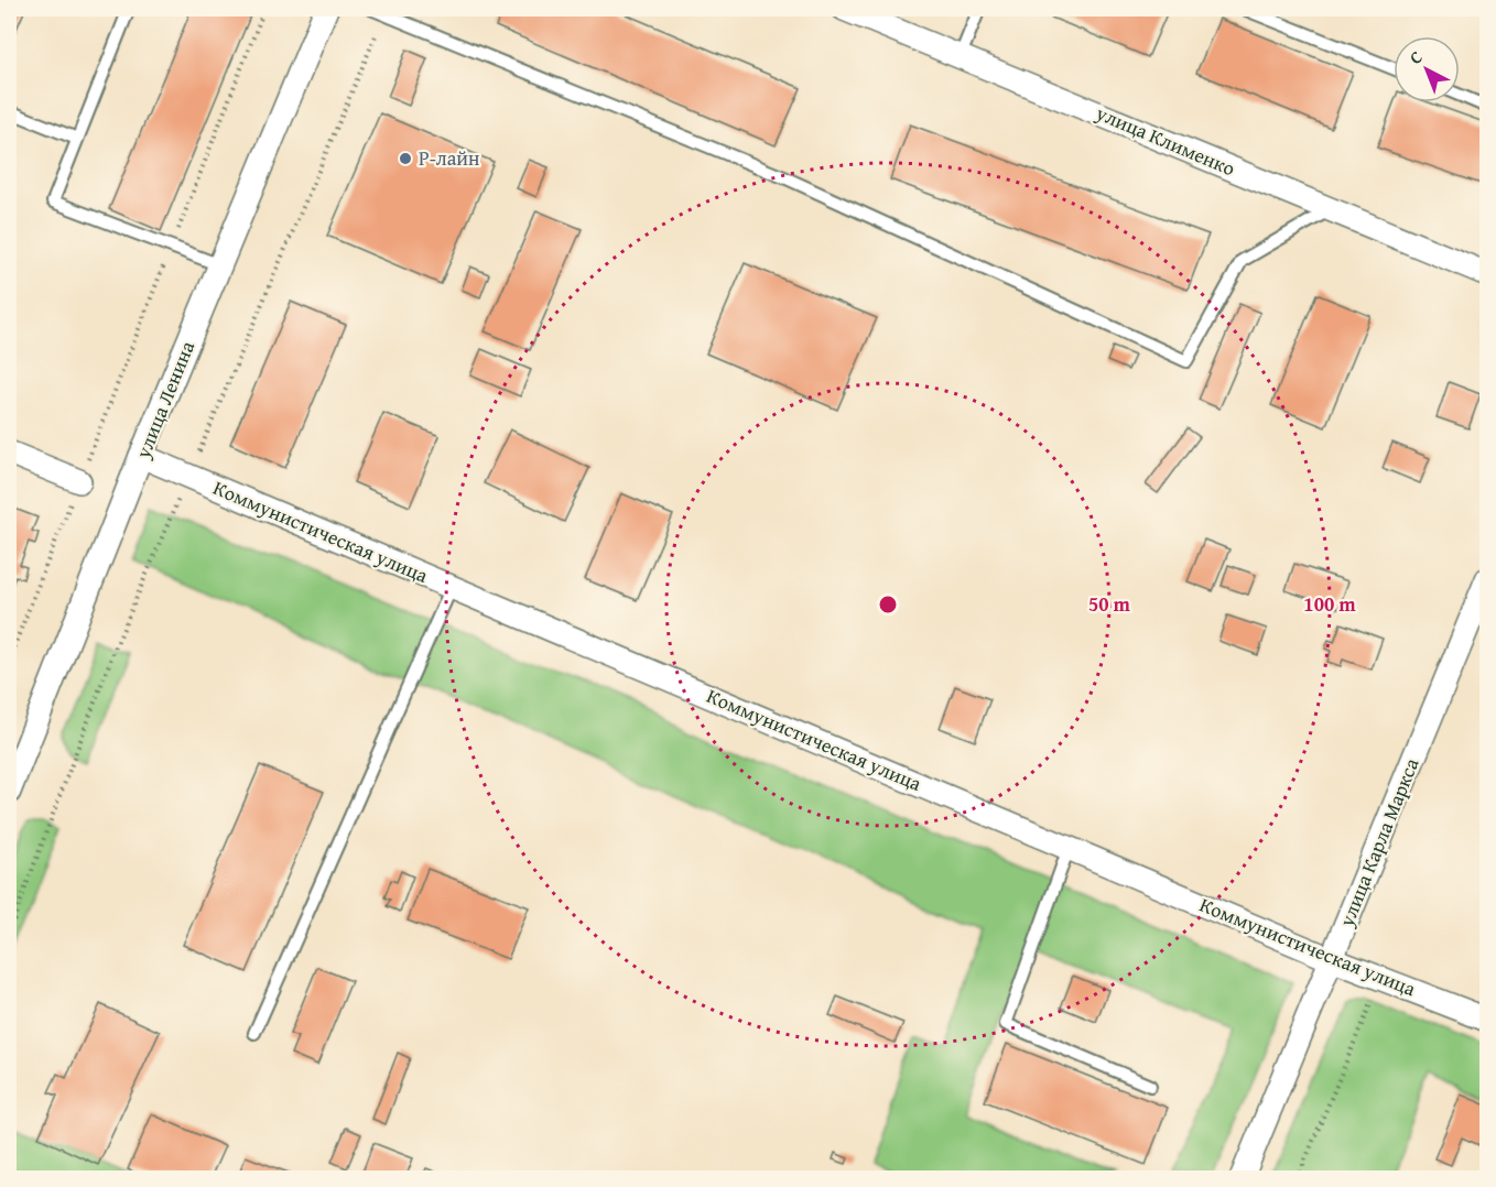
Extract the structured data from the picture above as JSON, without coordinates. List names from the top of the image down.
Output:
{
  "streets": {
    "street": [
      "улица Клименко",
      "улица Ленина",
      "Коммунистическая улица",
      "улица Карла Маркса"
    ]
  },
  "crossings": [
    ["улица Ленина", "Коммунистическая улица"],
    ["Коммунистическая улица", "улица Карла Маркса"]
  ],
  "places": ["Р-лайн"],
  "north": "top left",
  "rings": ["50 m", "100 m"]
}
